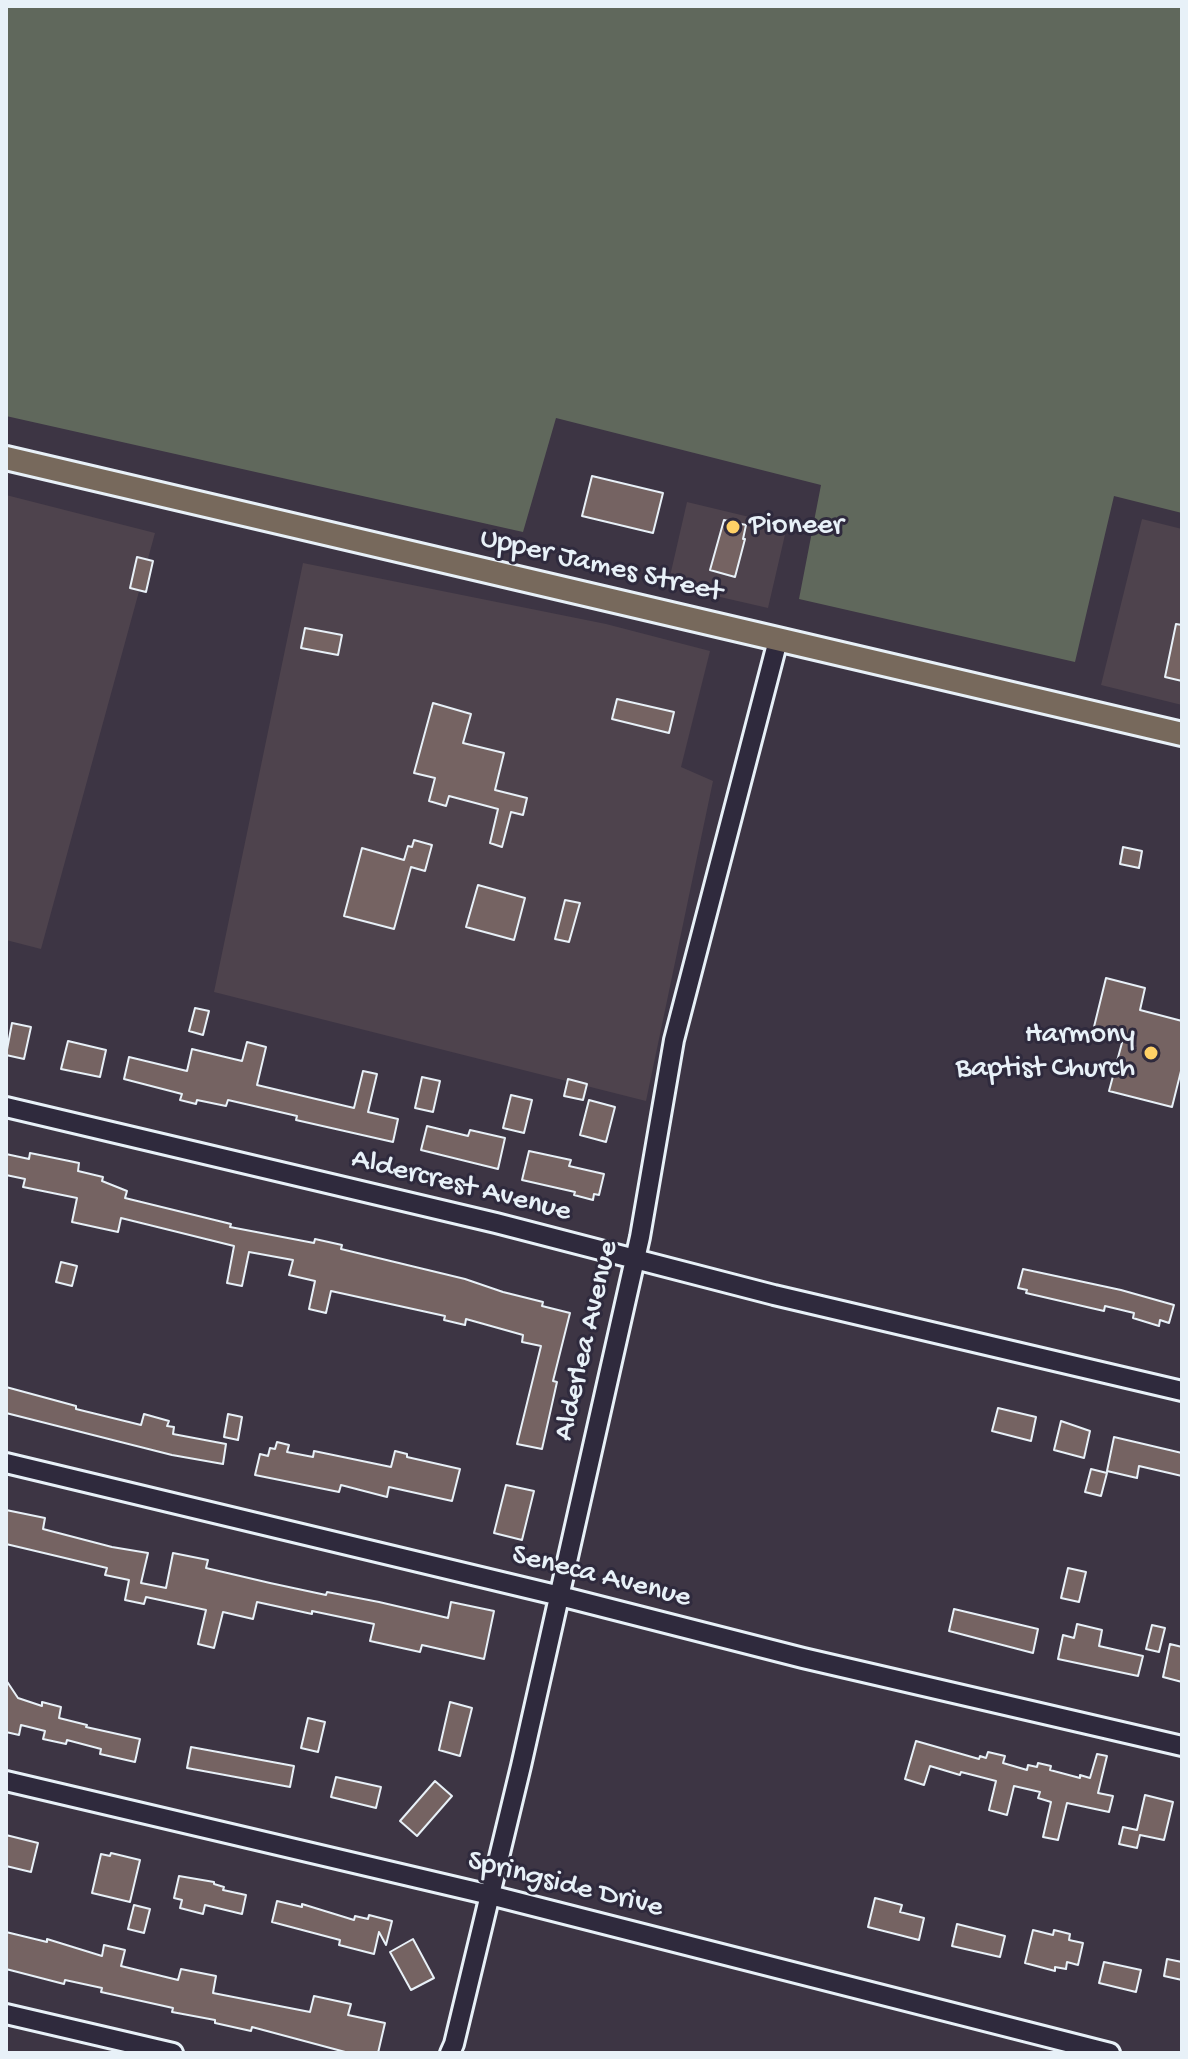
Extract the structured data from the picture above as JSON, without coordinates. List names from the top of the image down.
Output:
{
  "streets": {
    "main road": ["Upper James Street"],
    "street": [
      "Aldercrest Avenue",
      "Alderlea Avenue",
      "Seneca Avenue",
      "Springside Drive"
    ]
  },
  "crossings": [
    ["Upper James Street", "Alderlea Avenue"],
    ["Aldercrest Avenue", "Alderlea Avenue"],
    ["Alderlea Avenue", "Seneca Avenue"],
    ["Alderlea Avenue", "Springside Drive"]
  ],
  "places": ["Pioneer", "Harmony Baptist Church"]
}
